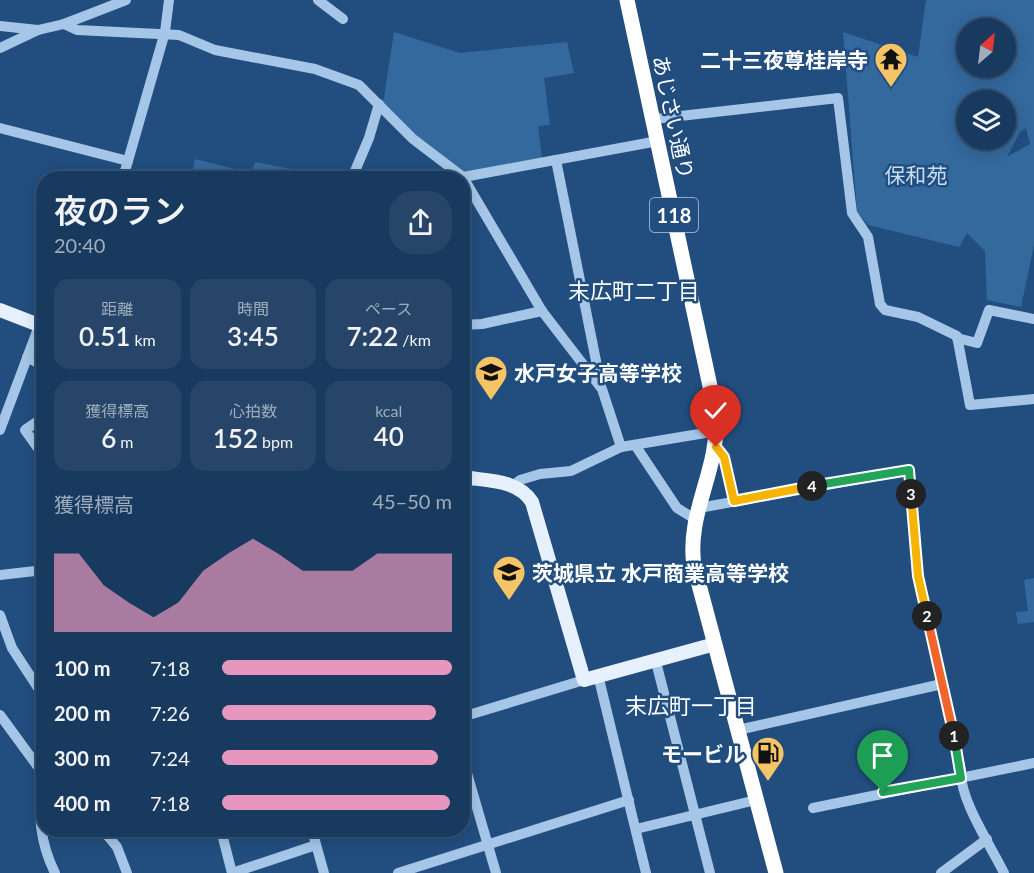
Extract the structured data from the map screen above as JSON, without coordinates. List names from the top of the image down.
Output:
{
  "streets": {
    "highway": ["あじさい通り", "118"]
  },
  "districts": ["末広町二丁目", "末広町一丁目"],
  "parks": ["保和苑"],
  "places": {
    "temple": ["二十三夜尊桂岸寺"],
    "school or university": ["水戸女子高等学校", "茨城県立 水戸商業高等学校"],
    "fuel station": ["モービル"]
  },
  "north": "top right",
  "page": {
    "heading": ["夜のラン", "20:40"],
    "stats": [
      ["距離", "0.51 km"],
      ["時間", "3:45"],
      ["ペース", "7:22 /km"],
      ["獲得標高", "6 m"],
      ["心拍数", "152 bpm"],
      ["kcal", "40"]
    ],
    "pins": [
      "4",
      "3",
      "2",
      "1"
    ],
    "chart": ["獲得標高", "45–50 m"],
    "list": [
      {
        "name": "100 m",
        "note": "7:18"
      },
      {
        "name": "200 m",
        "note": "7:26"
      },
      {
        "name": "300 m",
        "note": "7:24"
      },
      {
        "name": "400 m",
        "note": "7:18"
      }
    ]
  }
}
